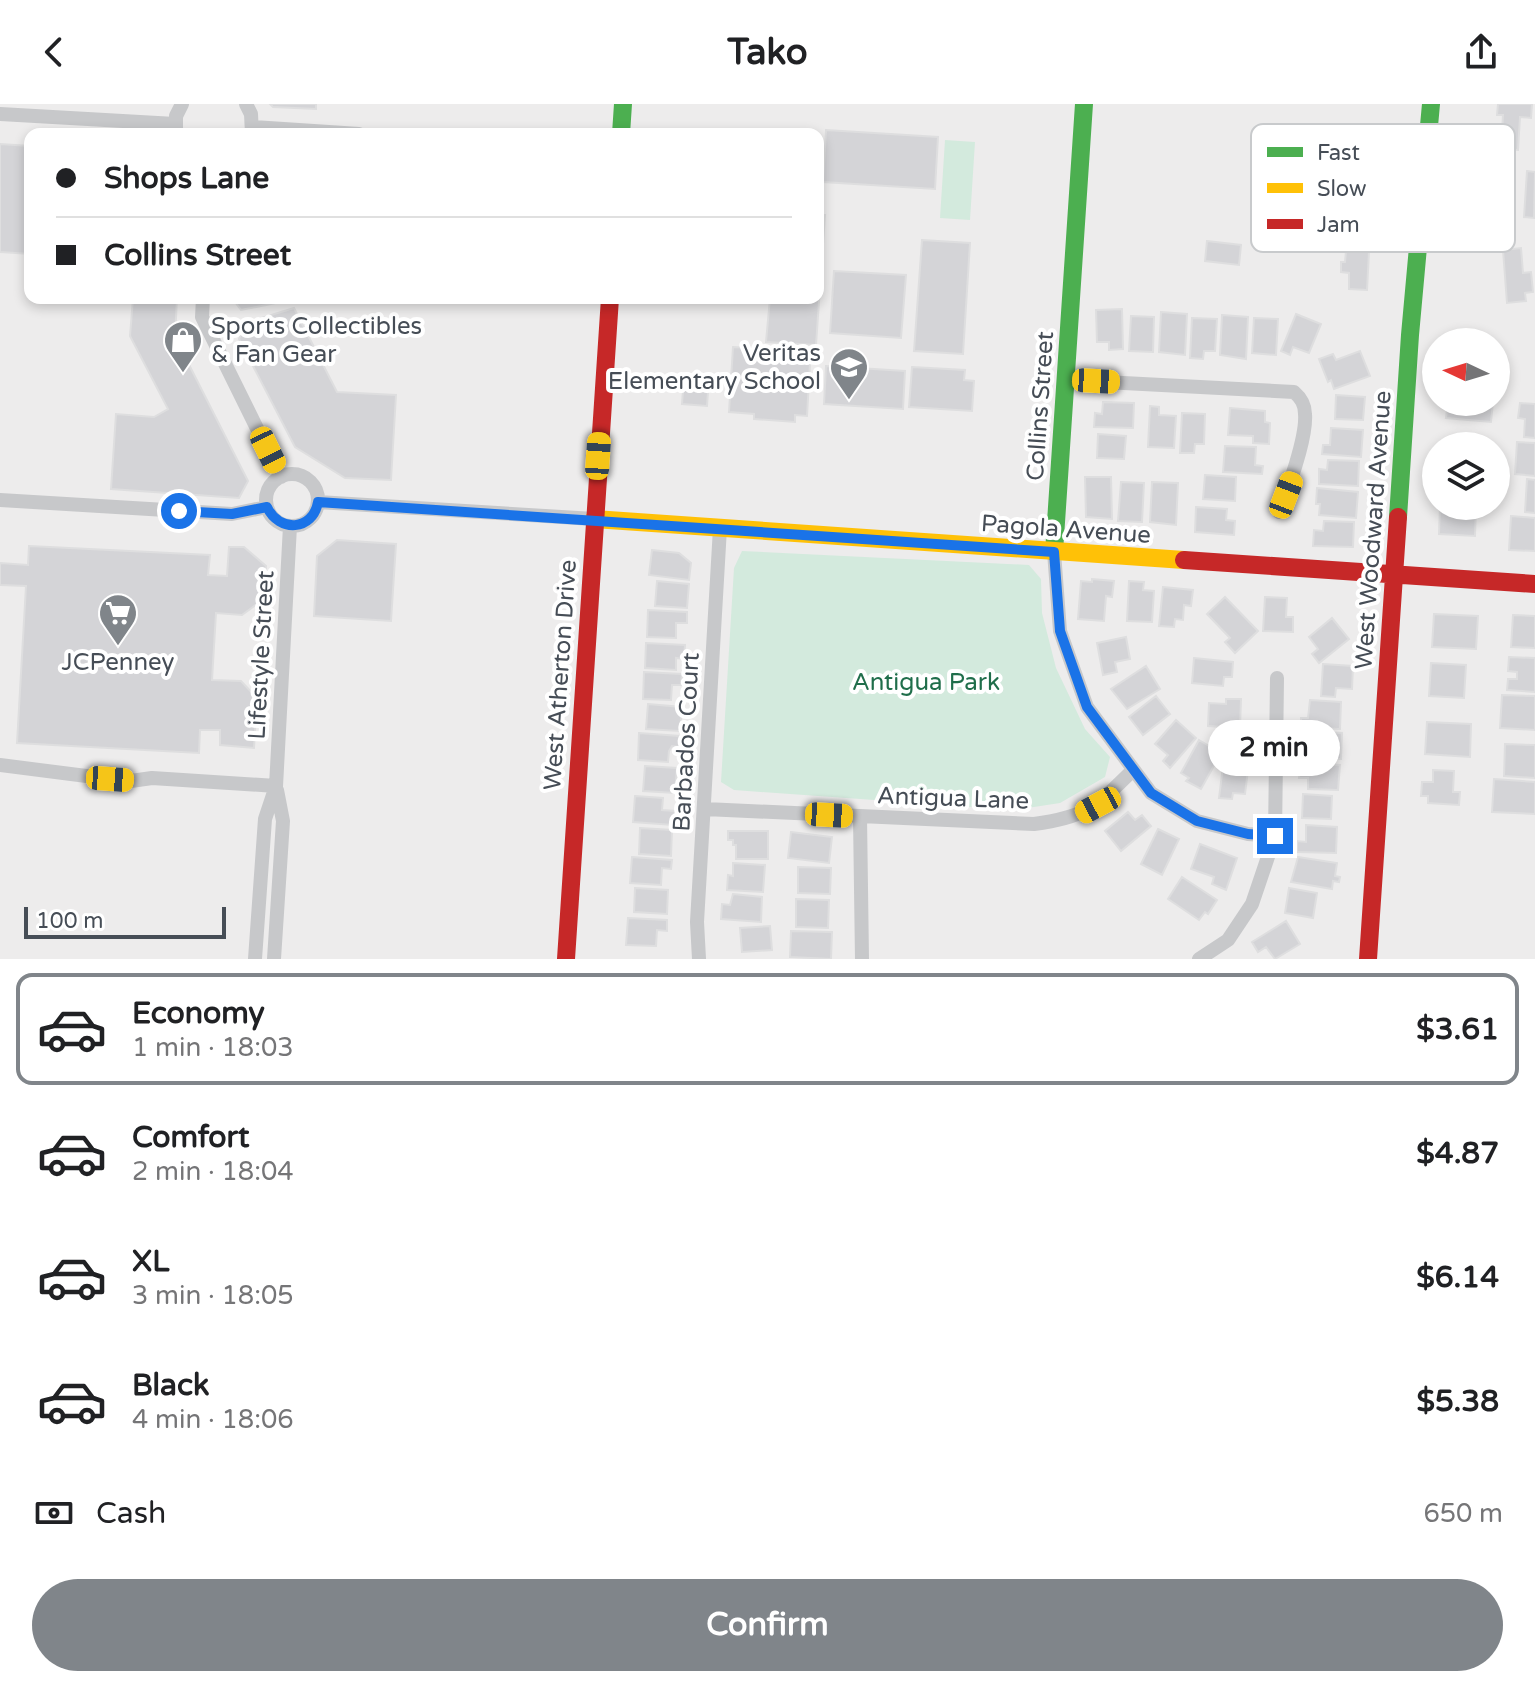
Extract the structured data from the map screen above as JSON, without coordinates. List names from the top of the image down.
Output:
{
  "streets": {
    "street": [
      "Collins Street",
      "Pagola Avenue",
      "West Woodward Avenue",
      "Lifestyle Street",
      "West Atherton Drive",
      "Barbados Court",
      "Antigua Lane"
    ]
  },
  "crossings": [
    ["Collins Street", "Pagola Avenue"],
    ["Collins Street", "Antigua Lane"],
    ["Pagola Avenue", "West Woodward Avenue"],
    ["Pagola Avenue", "West Atherton Drive"],
    ["Pagola Avenue", "Barbados Court"],
    ["Barbados Court", "Antigua Lane"]
  ],
  "parks": ["Antigua Park"],
  "places": {
    "shop": ["Sports Collectibles & Fan Gear"],
    "school or university": ["Veritas Elementary School"],
    "supermarket": ["JCPenney"]
  },
  "legend": ["Fast", "Slow", "Jam"],
  "scale_bar": "100 m",
  "north": "left",
  "page": {
    "header": "Tako",
    "banner": ["Shops Lane", "Collins Street"],
    "bubble": "2 min",
    "scale": "100 m",
    "list": [
      {
        "name": "Economy",
        "note": "1 min · 18:03",
        "value": "$3.61"
      },
      {
        "name": "Comfort",
        "note": "2 min · 18:04",
        "value": "$4.87"
      },
      {
        "name": "XL",
        "note": "3 min · 18:05",
        "value": "$6.14"
      },
      {
        "name": "Black",
        "note": "4 min · 18:06",
        "value": "$5.38"
      }
    ],
    "pay": ["Cash", "650 m"],
    "buttons": "Confirm"
  }
}
